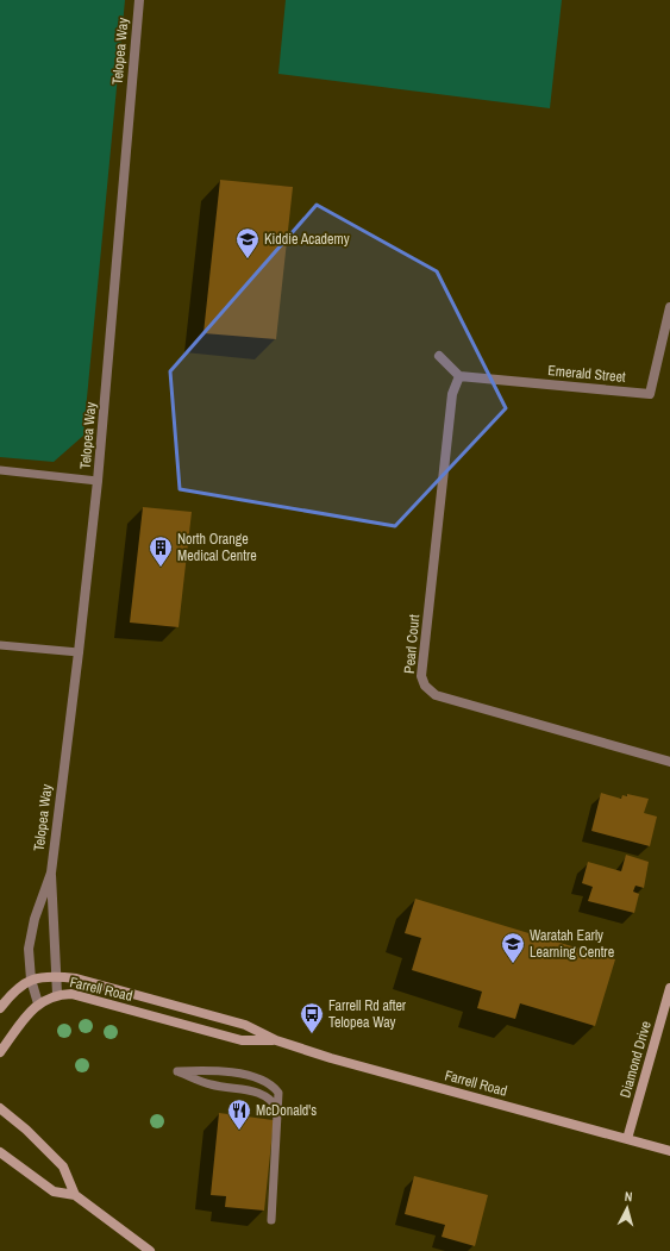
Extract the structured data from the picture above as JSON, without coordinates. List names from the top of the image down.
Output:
{
  "streets": {
    "street": [
      "Telopea Way",
      "Emerald Street",
      "Pearl Court",
      "Farrell Road",
      "Diamond Drive"
    ]
  },
  "crossings": [
    ["Telopea Way", "Farrell Road"],
    ["Emerald Street", "Pearl Court"],
    ["Farrell Road", "Diamond Drive"]
  ],
  "places": {
    "school or university": ["Kiddie Academy", "Waratah Early Learning Centre"],
    "building": ["North Orange Medical Centre"],
    "bus stop": ["Farrell Rd after Telopea Way"],
    "restaurant": ["McDonald's"]
  },
  "north": "top"
}
